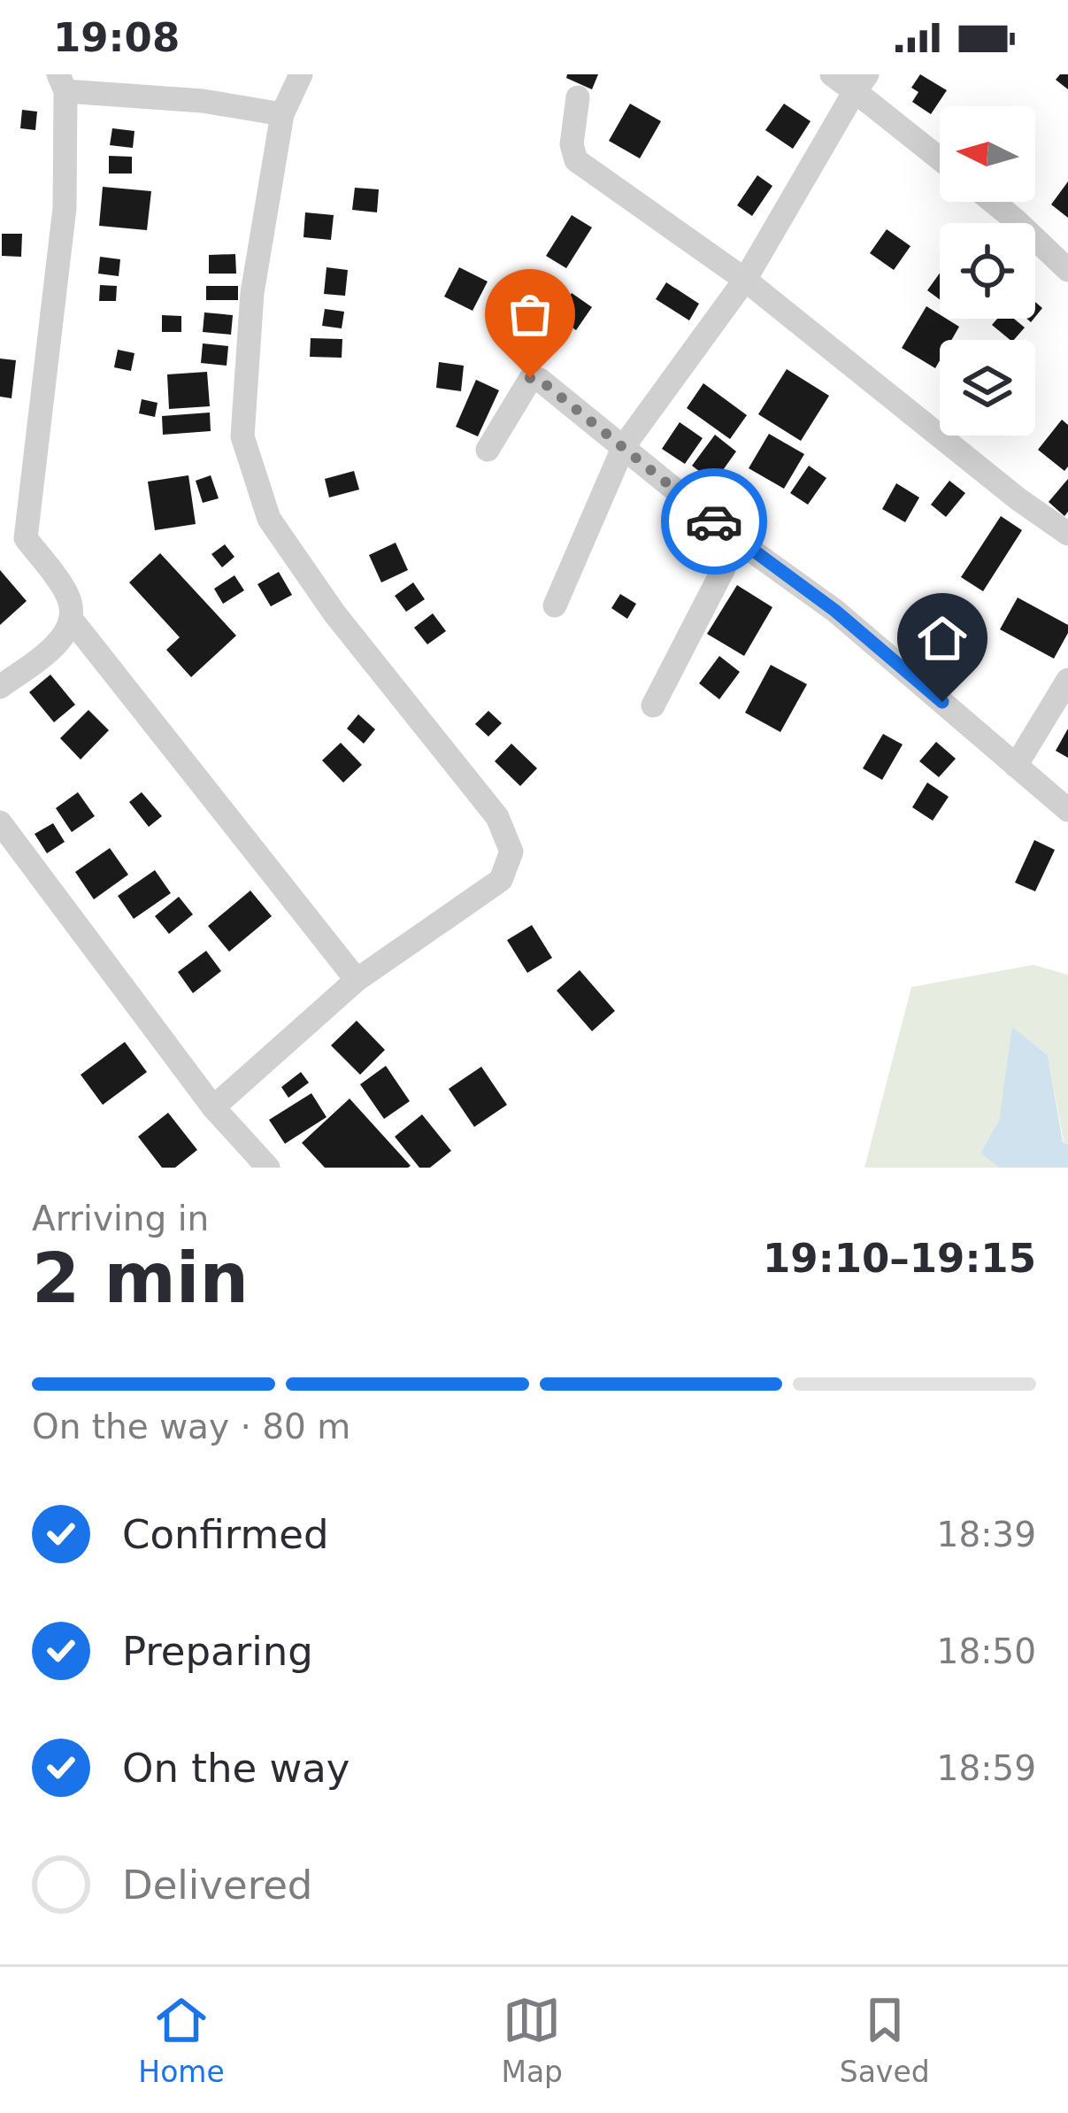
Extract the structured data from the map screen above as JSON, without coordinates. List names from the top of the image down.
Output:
{
  "north": "left",
  "page": {
    "status": "19:08",
    "heading": ["2 min", "Arriving in", "19:10–19:15"],
    "bar": "On the way · 80 m",
    "list": [
      ["Confirmed", "18:39"],
      ["Preparing", "18:50"],
      ["On the way", "18:59"],
      "Delivered"
    ],
    "tabs": ["Home", "Map", "Saved"]
  }
}
